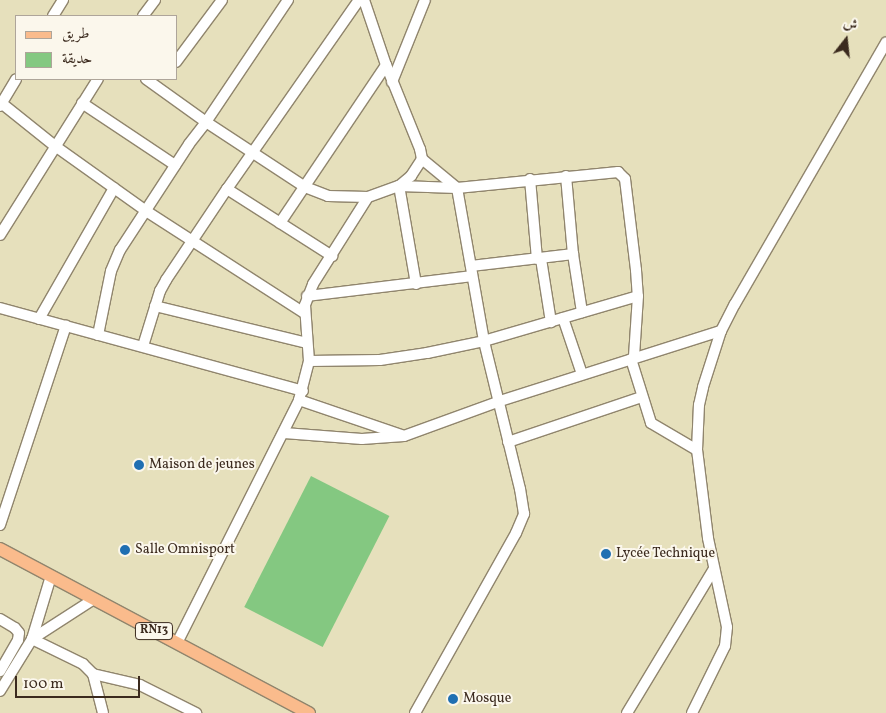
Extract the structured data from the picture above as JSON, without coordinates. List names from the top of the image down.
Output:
{
  "streets": {
    "main road": ["RN13"]
  },
  "places": [
    "Maison de jeunes",
    "Salle Omnisport",
    "Lycée Technique",
    "Mosque"
  ],
  "legend": ["طريق", "حديقة"],
  "scale_bar": "100 m",
  "north": "top"
}
